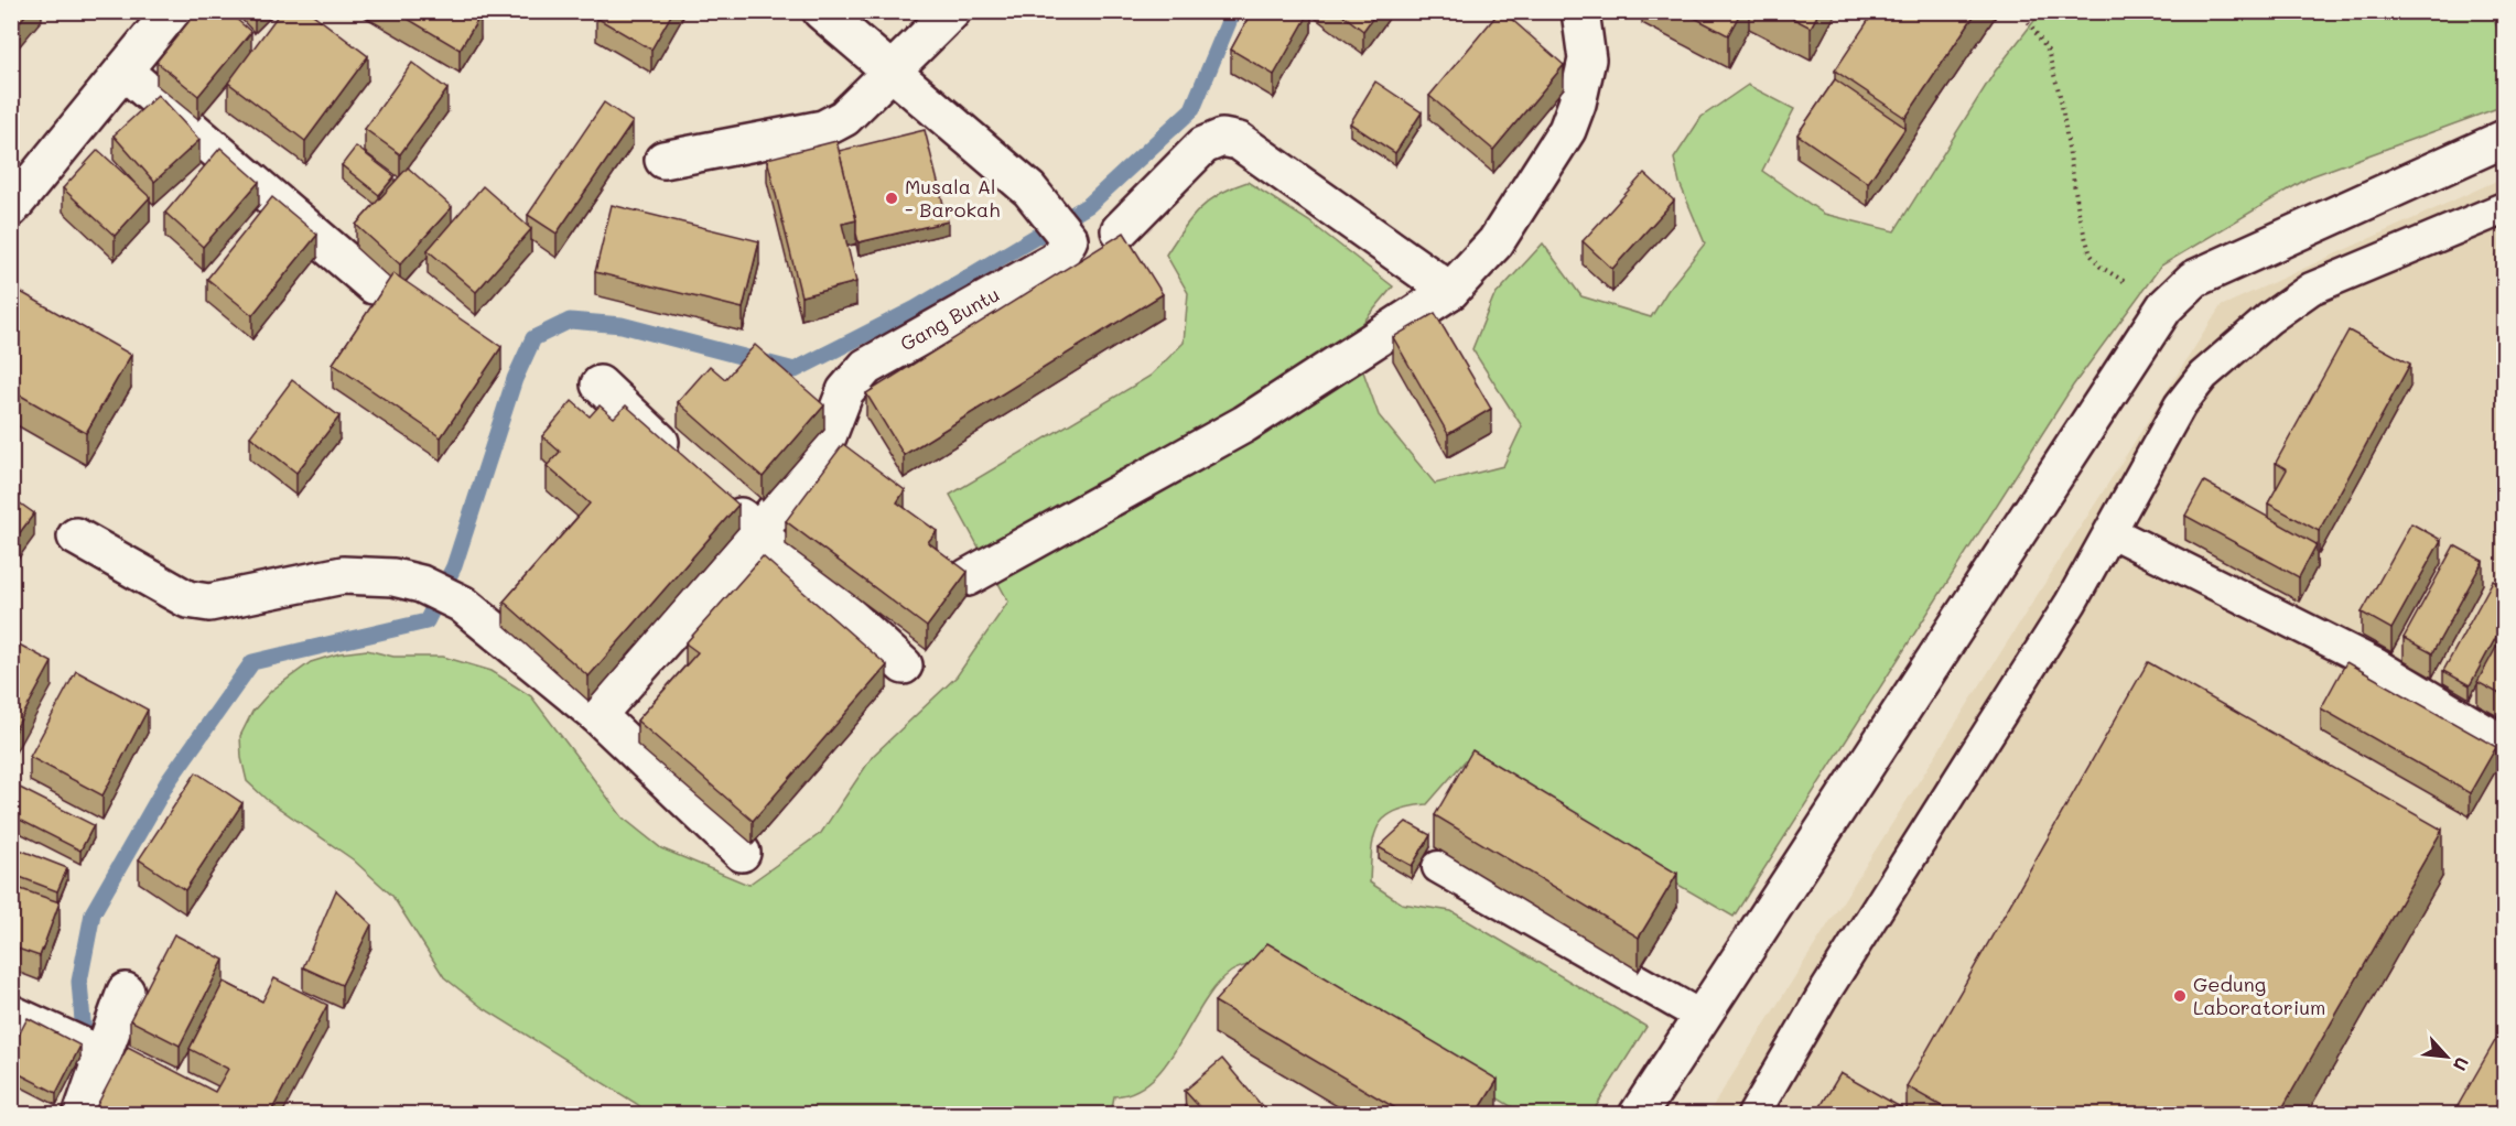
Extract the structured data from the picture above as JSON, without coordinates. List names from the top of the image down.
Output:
{
  "streets": {
    "street": ["Gang Buntu"]
  },
  "places": ["Musala Al - Barokah", "Gedung Laboratorium"],
  "north": "bottom right"
}
